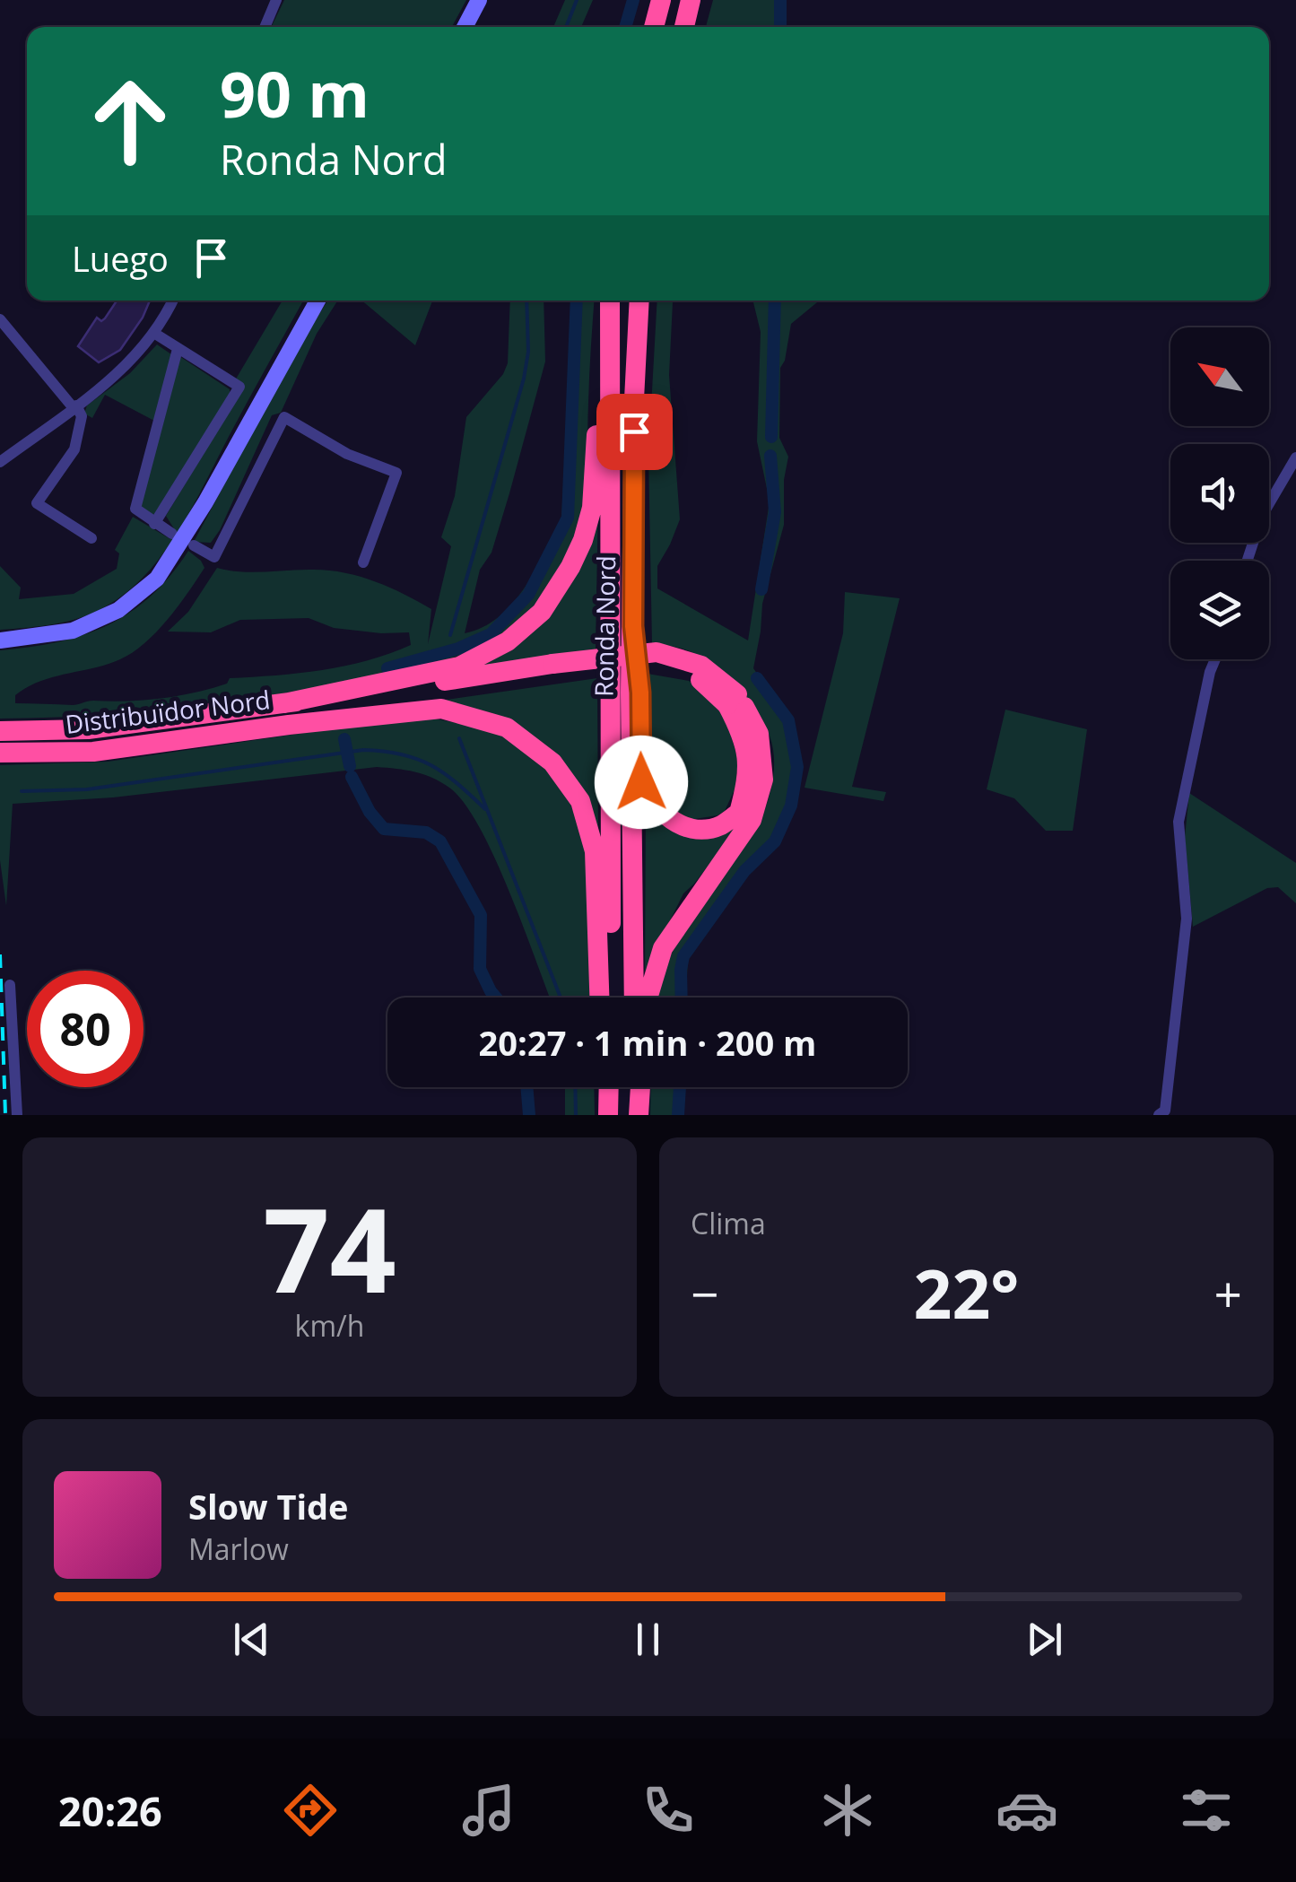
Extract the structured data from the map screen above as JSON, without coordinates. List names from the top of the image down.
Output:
{
  "streets": {
    "highway": ["Ronda Nord", "Distribuïdor Nord"]
  },
  "north": "top left",
  "page": {
    "turn": ["90 m", "Ronda Nord"],
    "then": "Luego",
    "limit": "80",
    "trip": "20:27 · 1 min · 200 m",
    "tile": [
      ["74", "km/h"],
      "Clima"
    ],
    "heat": ["−", "22°", "+"],
    "song": ["Slow Tide", "Marlow"],
    "tabs": "20:26"
  }
}
